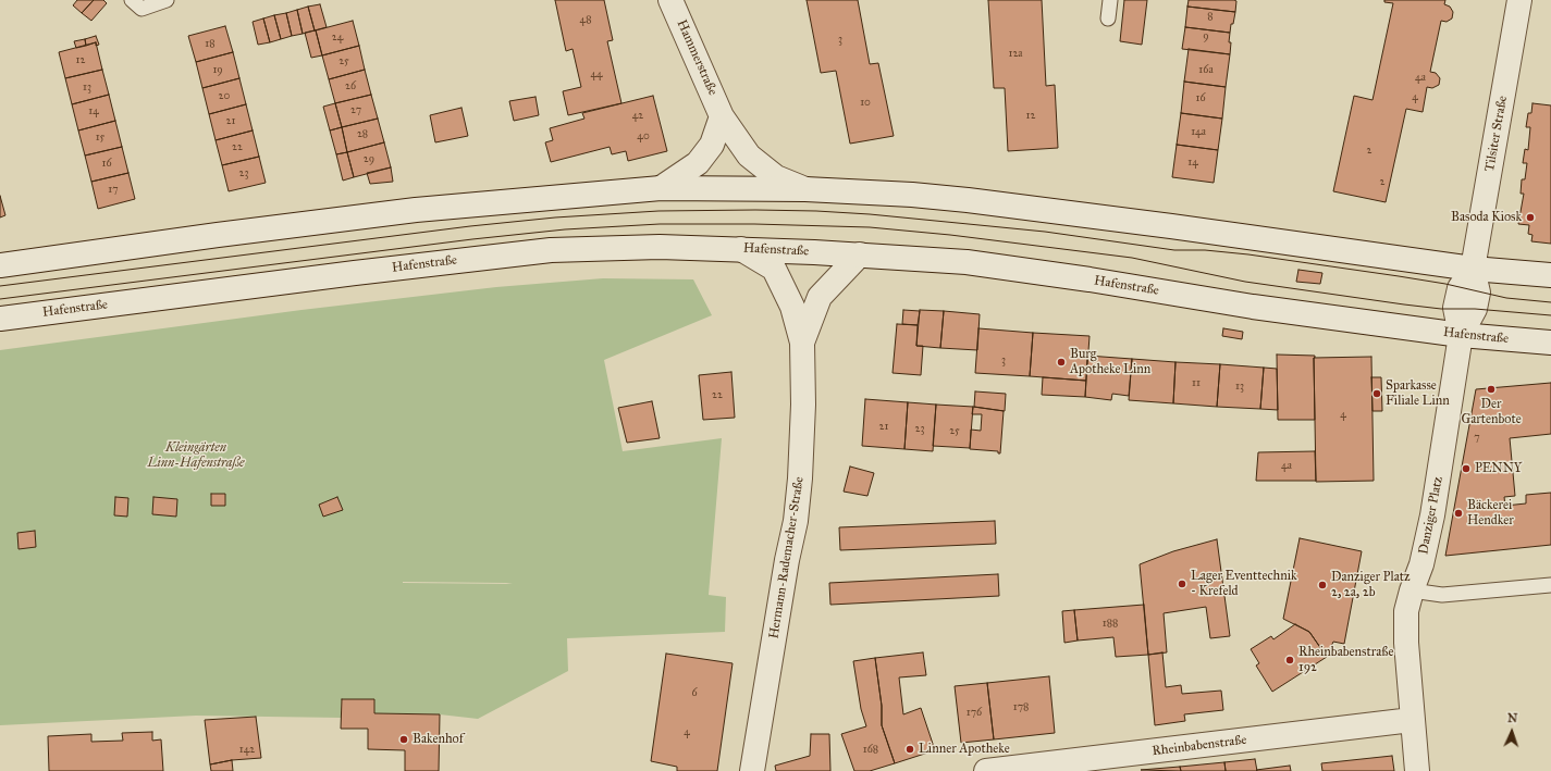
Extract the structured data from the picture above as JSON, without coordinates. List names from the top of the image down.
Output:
{
  "streets": {
    "main road": [
      "Hammerstraße",
      "Tilsiter Straße",
      "Hafenstraße",
      "Danziger Platz",
      "Hermann-Rademacher-Straße",
      "Rheinbabenstraße"
    ]
  },
  "crossings": [
    ["Tilsiter Straße", "Danziger Platz"],
    ["Hafenstraße", "Danziger Platz"],
    ["Hafenstraße", "Hermann-Rademacher-Straße"],
    ["Danziger Platz", "Rheinbabenstraße"]
  ],
  "parks": ["Kleingärten Linn-Hafenstraße"],
  "places": [
    "Basoda Kiosk",
    "Burg Apotheke Linn",
    "Der Gartenbote",
    "Sparkasse Filiale Linn",
    "PENNY",
    "Bäckerei Hendker",
    "Lager Eventtechnik - Krefeld",
    "Danziger Platz 2, 2a, 2b",
    "Rheinbabenstraße 192",
    "Bakenhof",
    "Linner Apotheke"
  ],
  "house_numbers": [
    "8",
    "48",
    "9",
    "24",
    "3",
    "18",
    "12a",
    "12",
    "25",
    "19",
    "16a",
    "44",
    "4a",
    "26",
    "13",
    "20",
    "4",
    "16",
    "10",
    "27",
    "14",
    "42",
    "12",
    "21",
    "14a",
    "28",
    "40",
    "15",
    "22",
    "2",
    "29",
    "14",
    "16",
    "23",
    "2",
    "17",
    "3",
    "11",
    "13",
    "22",
    "4",
    "21",
    "23",
    "25",
    "7",
    "4a",
    "188",
    "6",
    "178",
    "176",
    "4",
    "142",
    "168"
  ],
  "north": "top"
}
